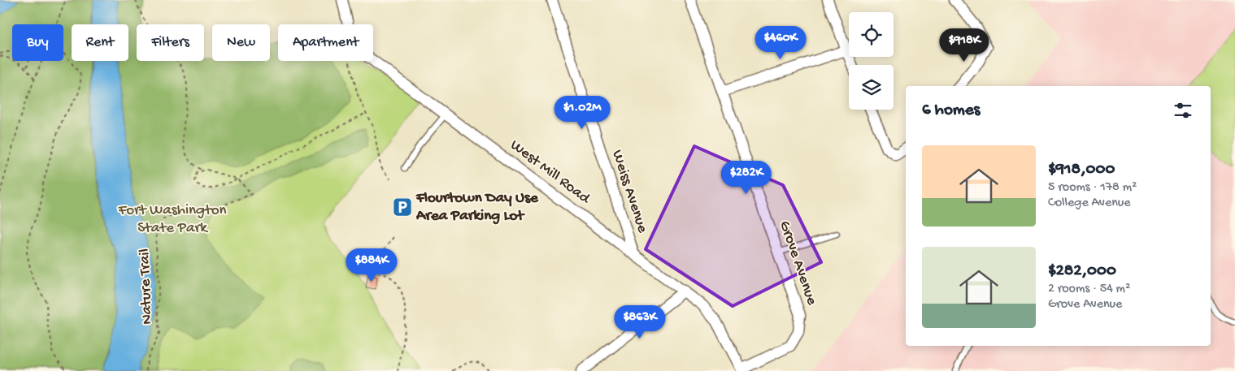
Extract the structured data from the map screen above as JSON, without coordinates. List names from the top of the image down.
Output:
{
  "streets": {
    "street": ["West Mill Road", "Weiss Avenue", "Grove Avenue"],
    "path": ["Nature Trail"]
  },
  "crossings": [
    ["West Mill Road", "Weiss Avenue"],
    ["West Mill Road", "Grove Avenue"]
  ],
  "parks": ["Fort Washington State Park"],
  "places": {
    "parking": ["Flourtown Day Use Area Parking Lot"]
  },
  "page": {
    "chip": [
      "Buy",
      "Rent",
      "Filters",
      "New",
      "Apartment"
    ],
    "price": [
      "$460K",
      "$918K",
      "$1.02M",
      "$282K",
      "$884K",
      "$863K"
    ],
    "heading": "6 homes",
    "list": [
      {
        "name": "$918,000",
        "note": "5 rooms · 178 m² · College Avenue"
      },
      {
        "name": "$282,000",
        "note": "2 rooms · 54 m² · Grove Avenue"
      }
    ]
  }
}
